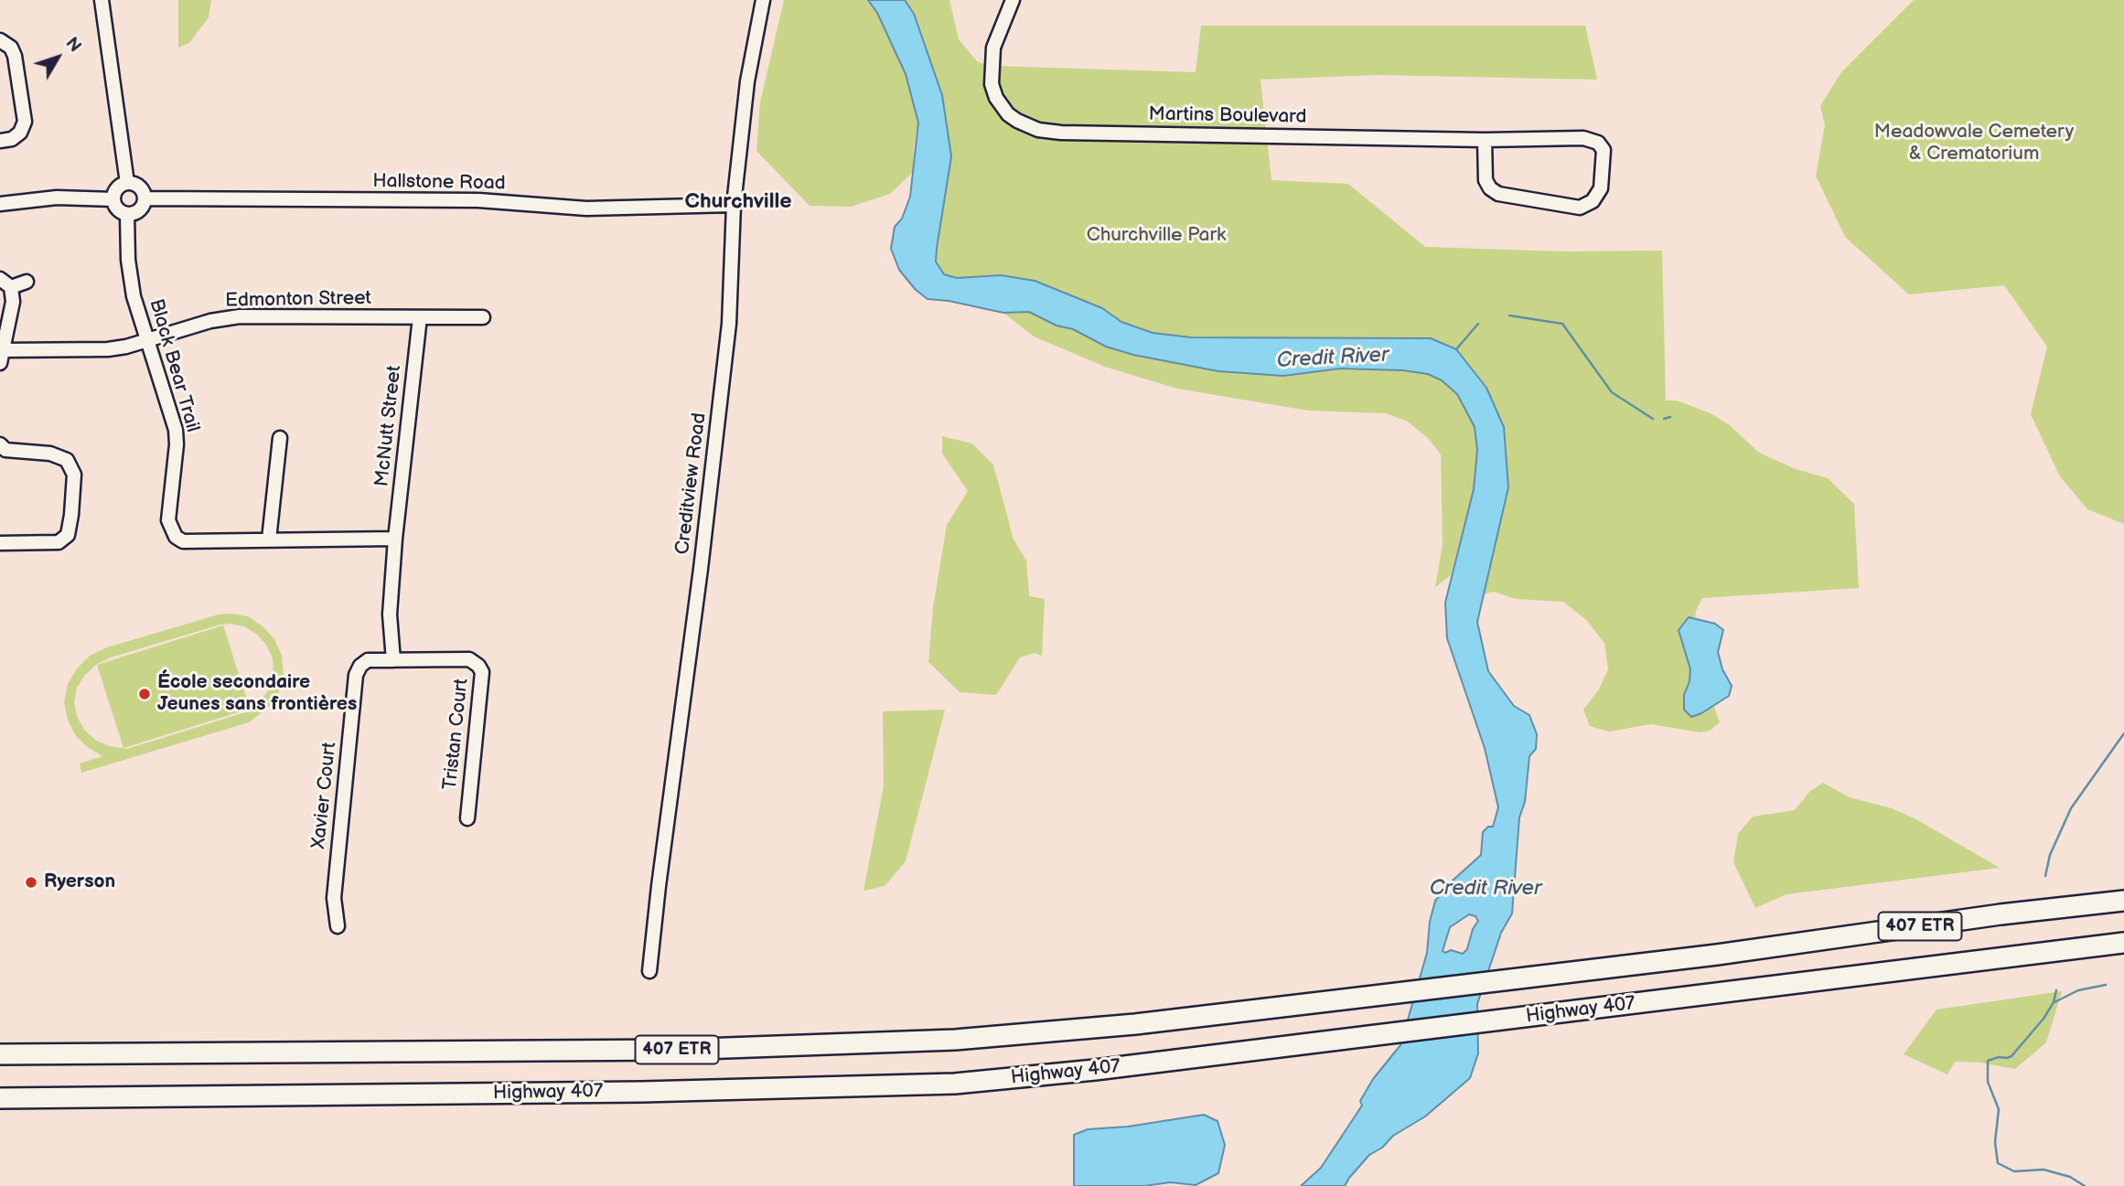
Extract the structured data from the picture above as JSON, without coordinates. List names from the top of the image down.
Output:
{
  "streets": {
    "highway": ["407 ETR", "Highway 407"],
    "street": [
      "Martins Boulevard",
      "Hallstone Road",
      "Edmonton Street",
      "Black Bear Trail",
      "McNutt Street",
      "Creditview Road",
      "Tristan Court",
      "Xavier Court"
    ]
  },
  "crossings": [
    ["Hallstone Road", "Black Bear Trail"],
    ["Hallstone Road", "Creditview Road"],
    ["Edmonton Street", "Black Bear Trail"],
    ["Edmonton Street", "McNutt Street"],
    ["Black Bear Trail", "McNutt Street"],
    ["McNutt Street", "Tristan Court"],
    ["McNutt Street", "Xavier Court"],
    ["Tristan Court", "Xavier Court"]
  ],
  "districts": ["Churchville"],
  "water": ["Credit River"],
  "parks": ["Meadowvale Cemetery & Crematorium", "Churchville Park"],
  "places": ["École secondaire Jeunes sans frontières", "Ryerson"],
  "north": "top right"
}
